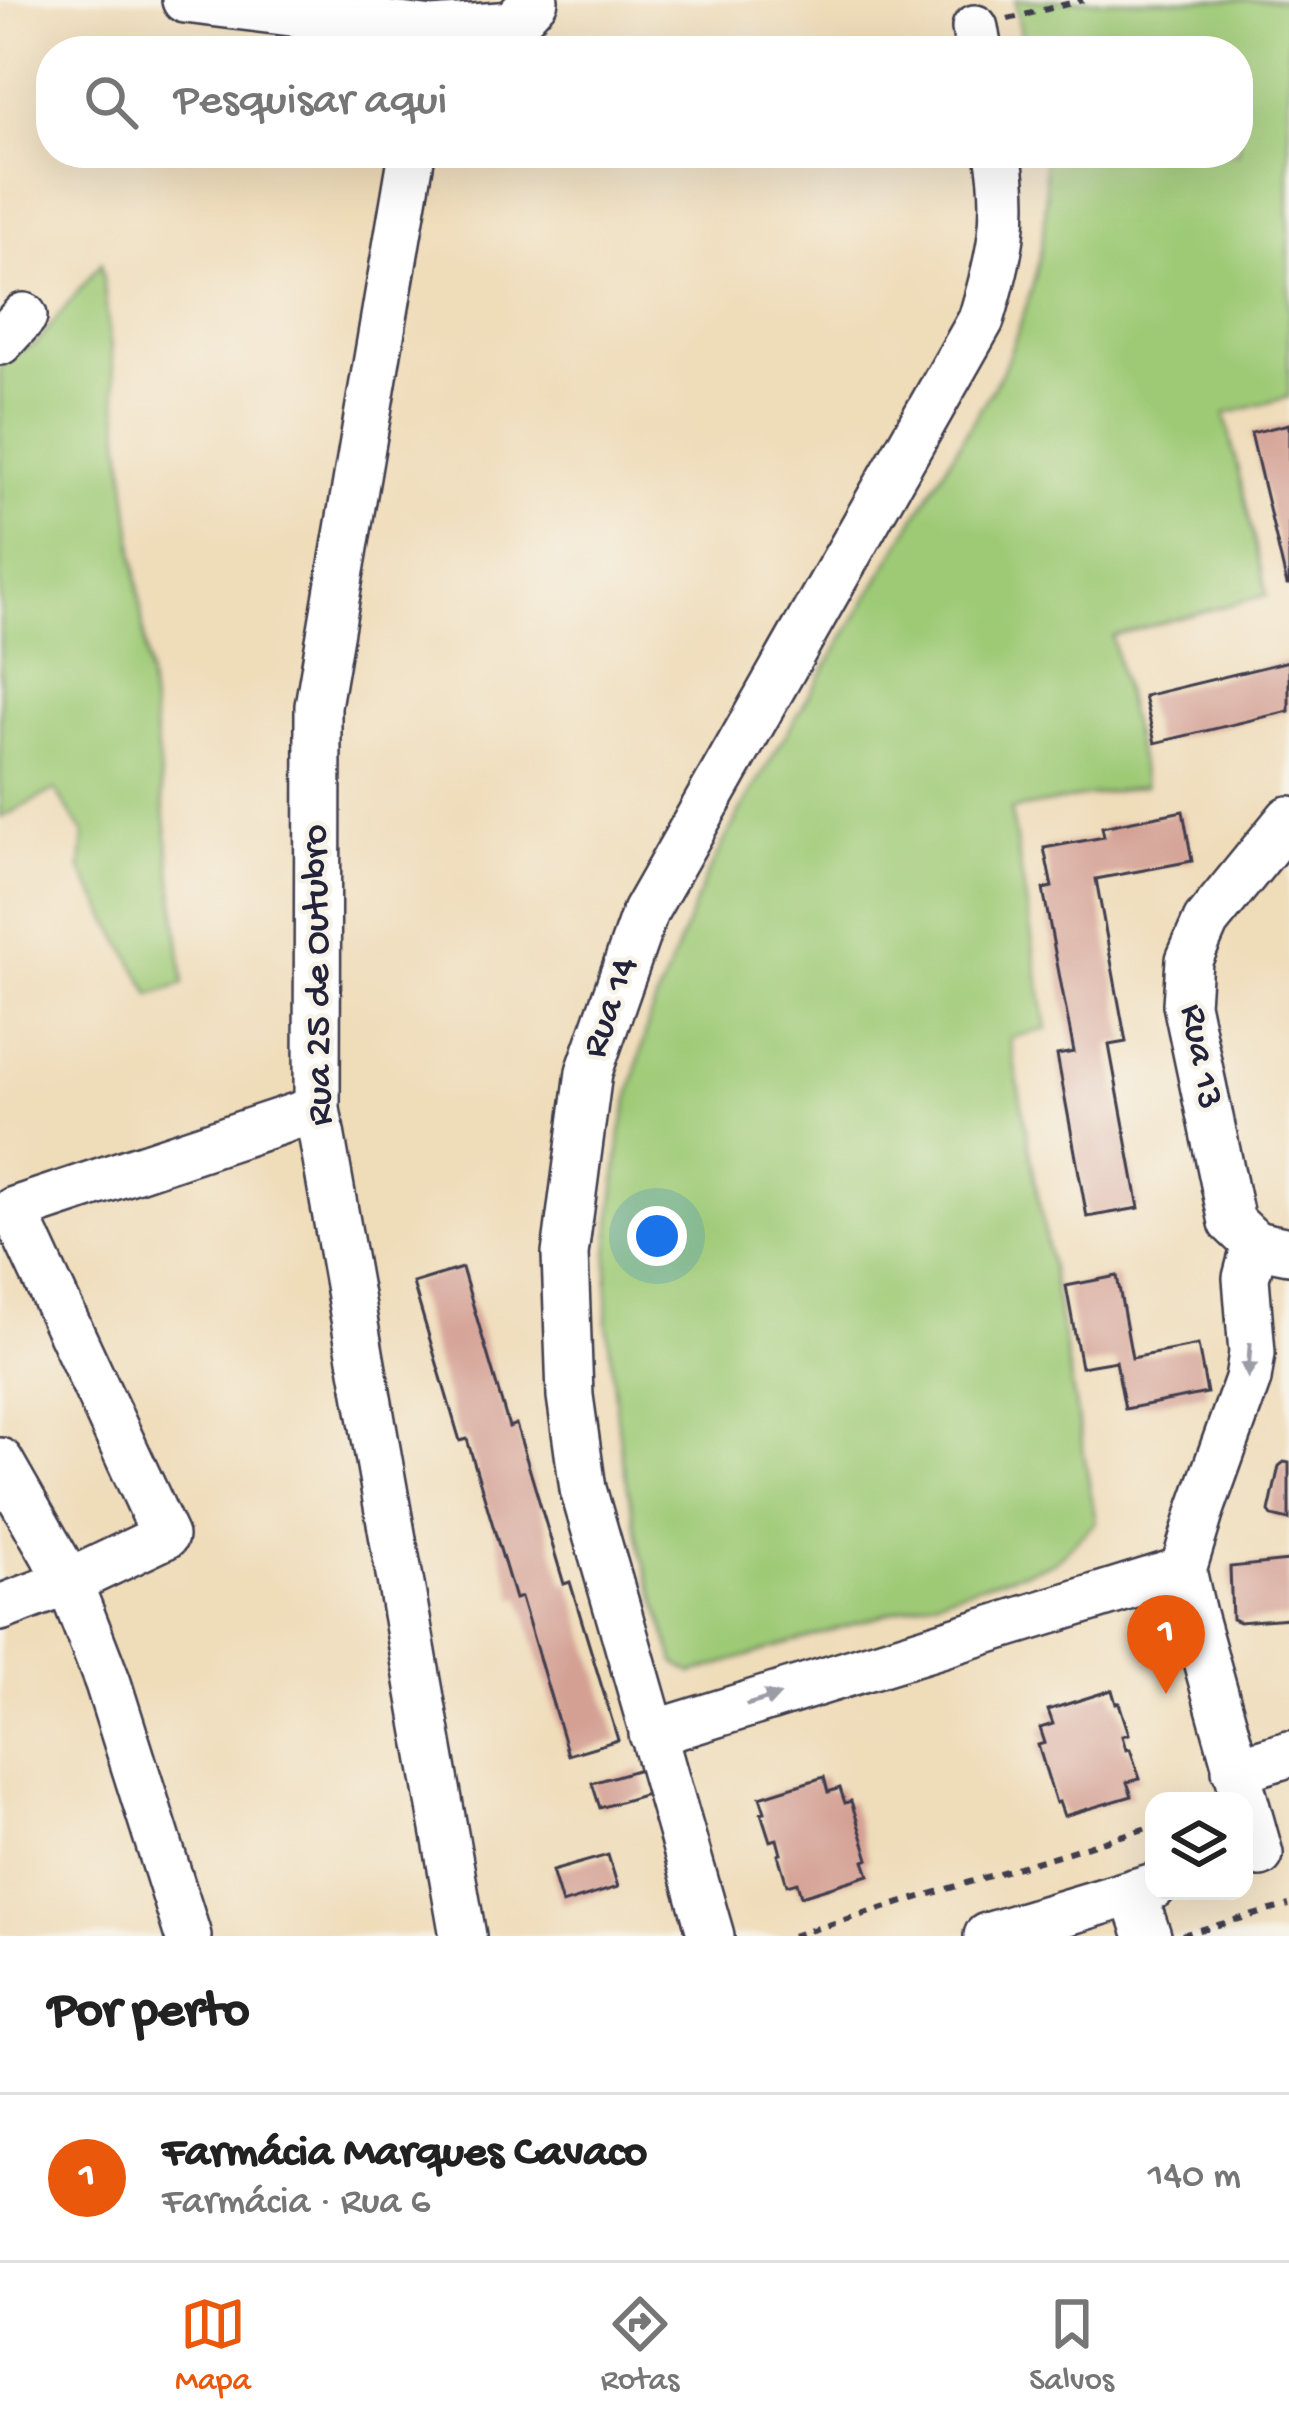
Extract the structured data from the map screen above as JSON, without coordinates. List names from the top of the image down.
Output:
{
  "streets": {
    "street": ["Rua 25 de Outubro", "Rua 14", "Rua 13"]
  },
  "page": {
    "search": "Pesquisar aqui",
    "pins": "1",
    "heading": "Por perto",
    "list": [
      {
        "mark": "1",
        "name": "Farmácia Marques Cavaco",
        "note": "Farmácia · Rua 6",
        "value": "140 m"
      }
    ],
    "nav": ["Mapa", "Rotas", "Salvos"]
  }
}
